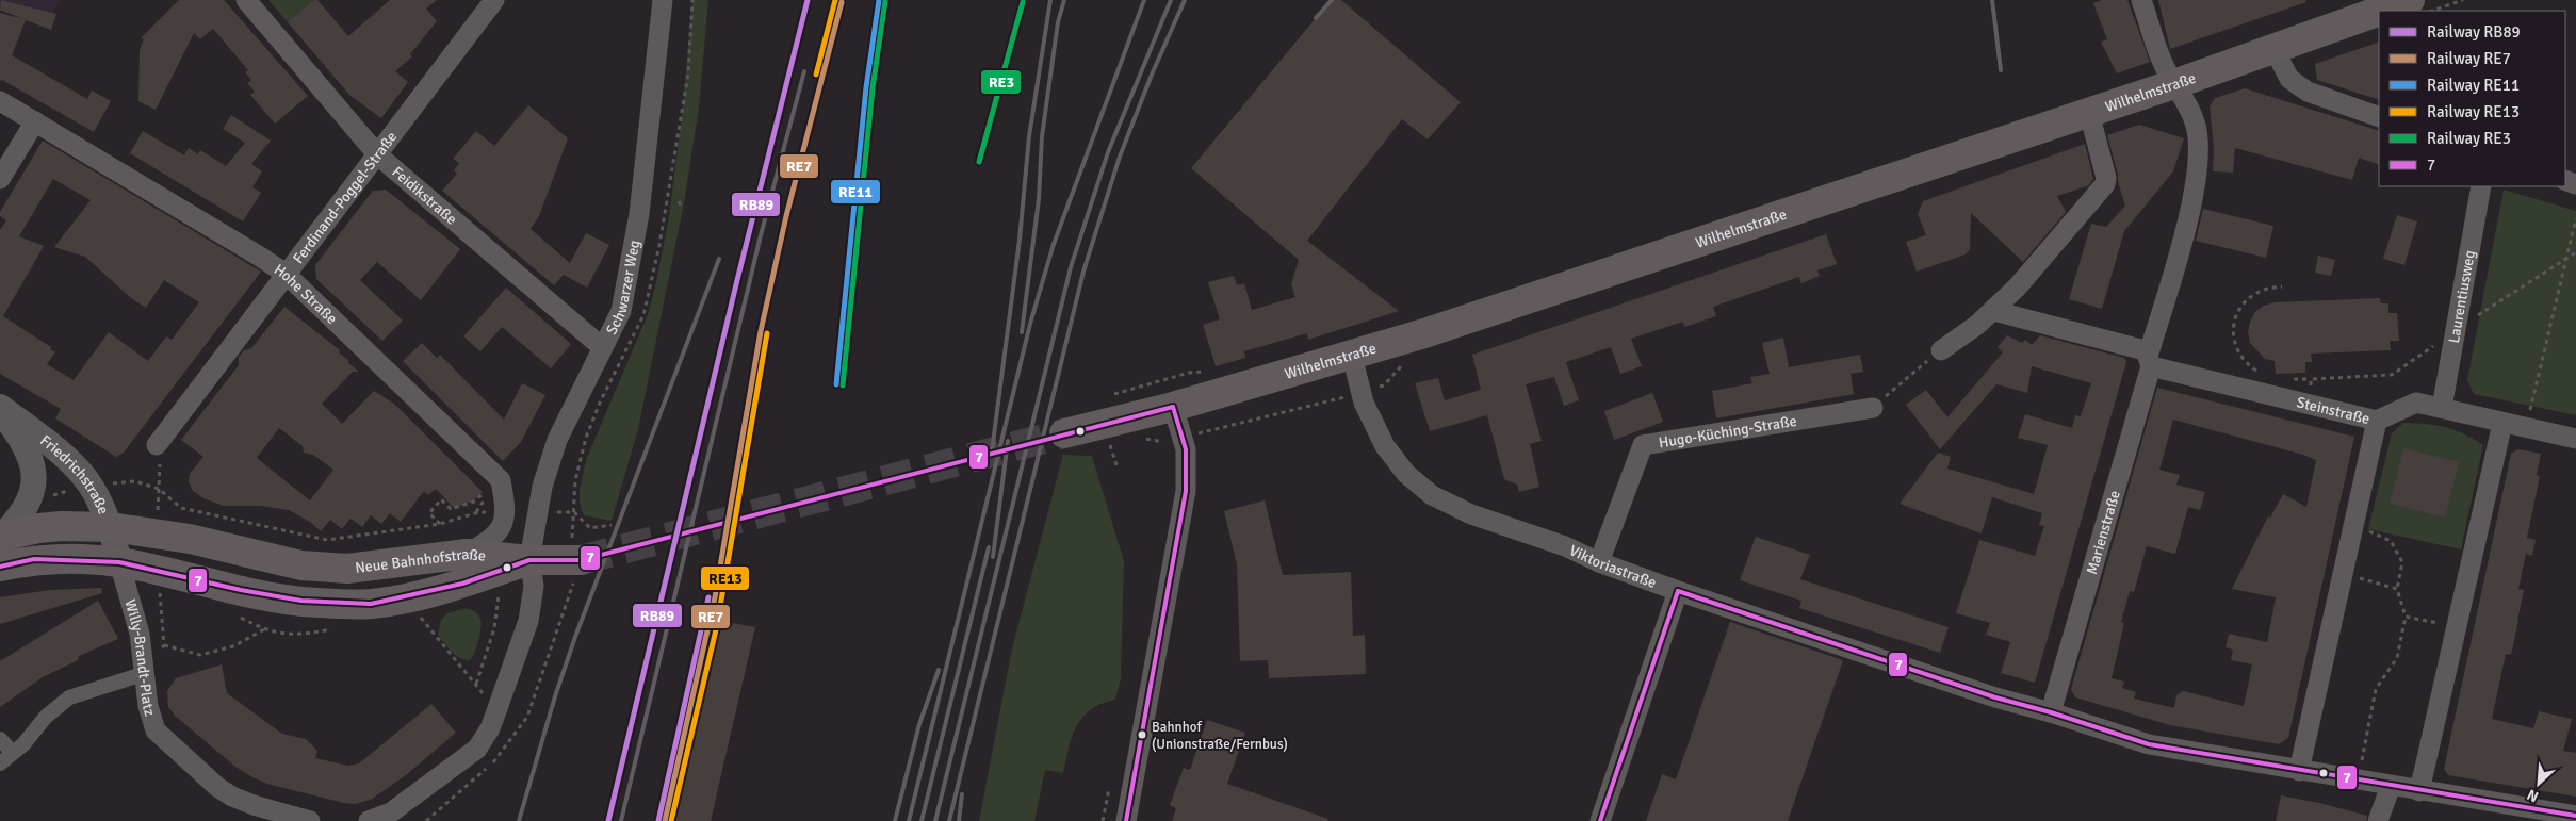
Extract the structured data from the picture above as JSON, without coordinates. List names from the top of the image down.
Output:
{
  "streets": {
    "main road": ["Wilhelmstraße", "Neue Bahnhofstraße"],
    "street": [
      "Feidikstraße",
      "Ferdinand-Poggel-Straße",
      "Schwarzer Weg",
      "Hohe Straße",
      "Laurentiusweg",
      "Steinstraße",
      "Hugo-Küching-Straße",
      "Friedrichstraße",
      "Marienstraße",
      "Viktoriastraße",
      "Willy-Brandt-Platz"
    ]
  },
  "crossings": [
    ["Wilhelmstraße", "Marienstraße"],
    ["Wilhelmstraße", "Viktoriastraße"],
    ["Feidikstraße", "Ferdinand-Poggel-Straße"],
    ["Feidikstraße", "Schwarzer Weg"],
    ["Ferdinand-Poggel-Straße", "Hohe Straße"],
    ["Schwarzer Weg", "Neue Bahnhofstraße"],
    ["Laurentiusweg", "Steinstraße"],
    ["Steinstraße", "Marienstraße"],
    ["Hugo-Küching-Straße", "Viktoriastraße"],
    ["Friedrichstraße", "Neue Bahnhofstraße"],
    ["Friedrichstraße", "Willy-Brandt-Platz"],
    ["Marienstraße", "Viktoriastraße"],
    ["Neue Bahnhofstraße", "Willy-Brandt-Platz"]
  ],
  "places": ["Bahnhof (Unionstraße/Fernbus)"],
  "lines": [
    "rail line RB89",
    "rail line RE11",
    "rail line RE13",
    "rail line RE3",
    "rail line RE7",
    "transit line 7"
  ],
  "legend": [
    "Railway RB89",
    "Railway RE7",
    "Railway RE11",
    "Railway RE13",
    "Railway RE3",
    "7"
  ],
  "north": "bottom left"
}
